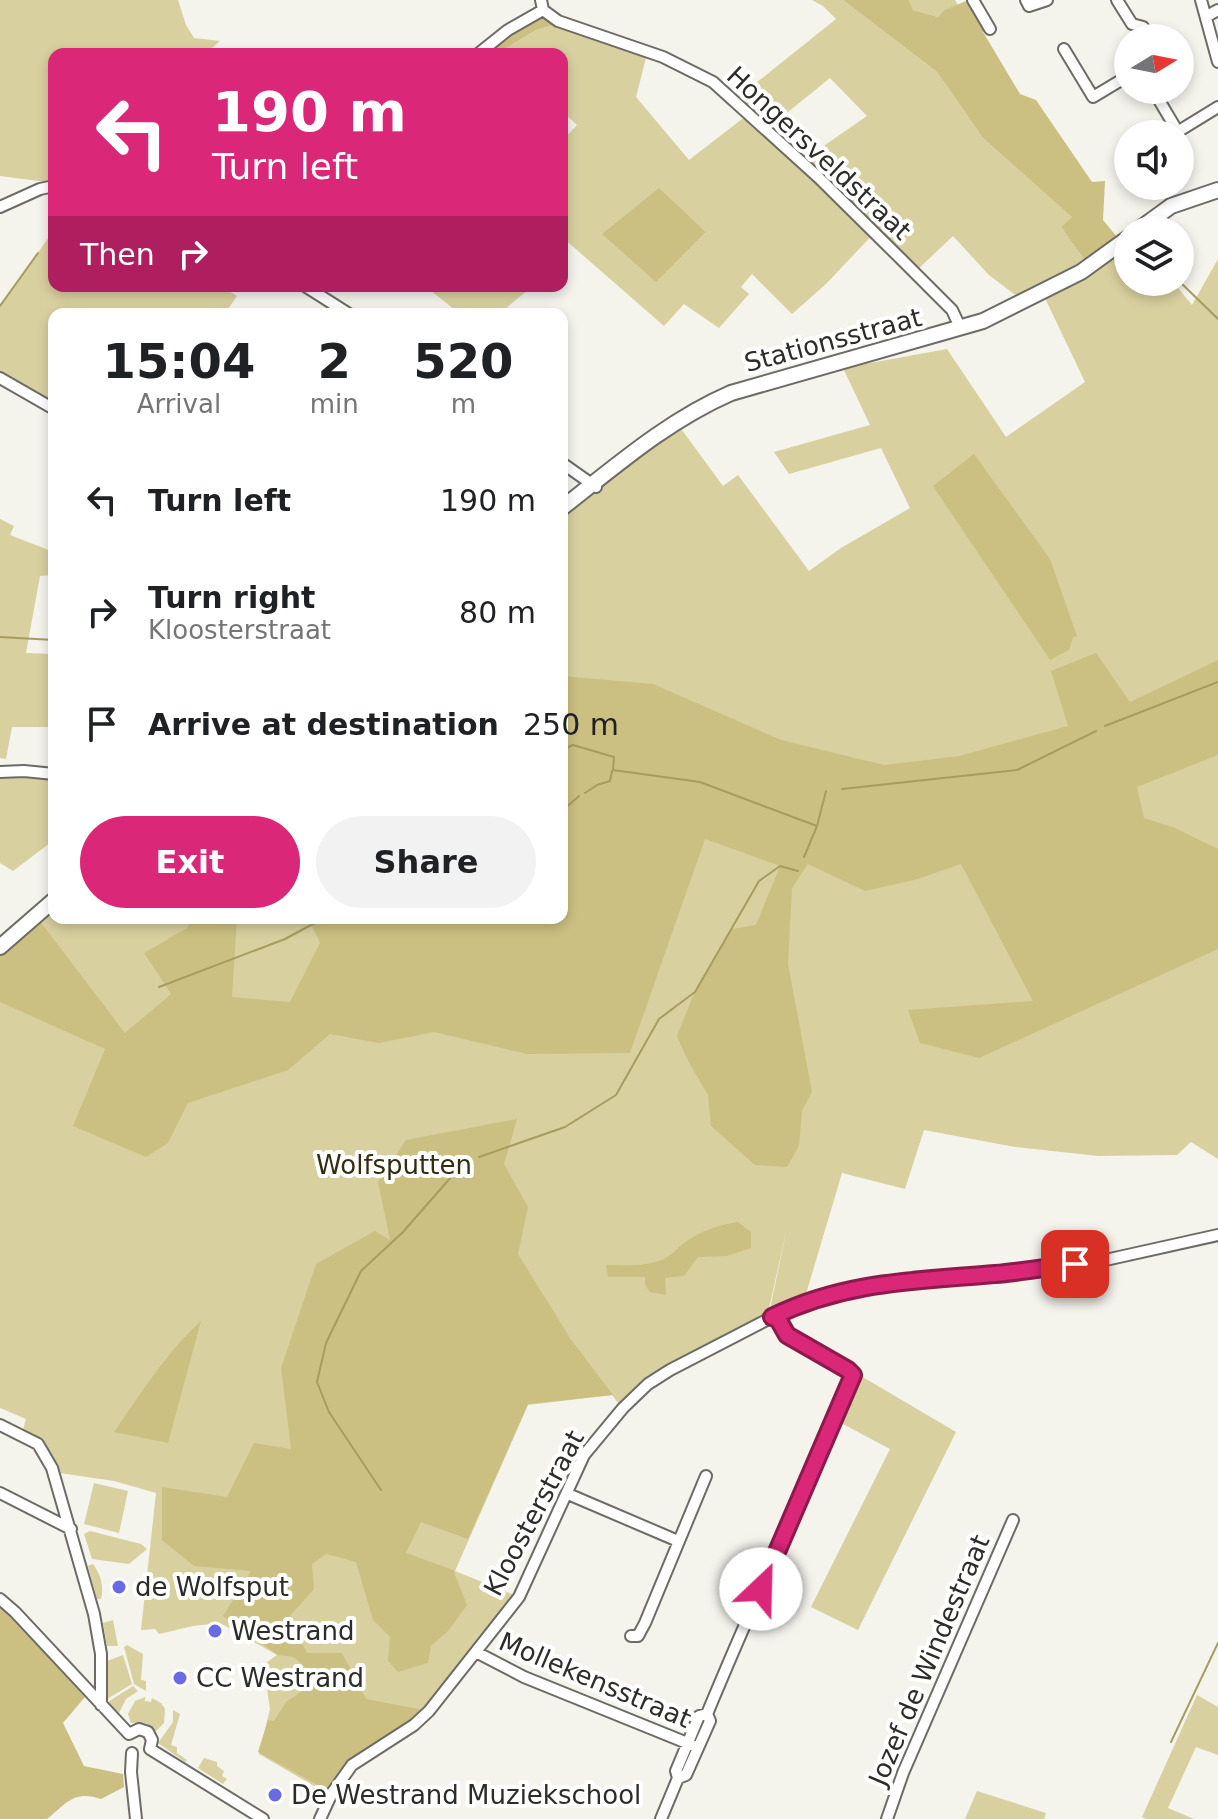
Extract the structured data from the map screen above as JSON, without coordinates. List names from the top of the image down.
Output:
{
  "streets": {
    "street": [
      "Hongersveldstraat",
      "Stationsstraat",
      "Kloosterstraat",
      "Jozef de Windestraat",
      "Mollekensstraat"
    ]
  },
  "crossings": [
    ["Hongersveldstraat", "Stationsstraat"],
    ["Kloosterstraat", "Mollekensstraat"]
  ],
  "parks": ["Wolfsputten"],
  "places": [
    "de Wolfsput",
    "Westrand",
    "CC Westrand",
    "De Westrand Muziekschool"
  ],
  "north": "right",
  "page": {
    "turn": ["190 m", "Turn left"],
    "then": "Then",
    "eta": [
      "15:04",
      "Arrival",
      "2",
      "min",
      "520",
      "m"
    ],
    "list": [
      {
        "name": "Turn left",
        "value": "190 m"
      },
      {
        "name": "Turn right",
        "note": "Kloosterstraat",
        "value": "80 m"
      },
      {
        "name": "Arrive at destination",
        "value": "250 m"
      }
    ],
    "buttons": ["Exit", "Share"]
  }
}
